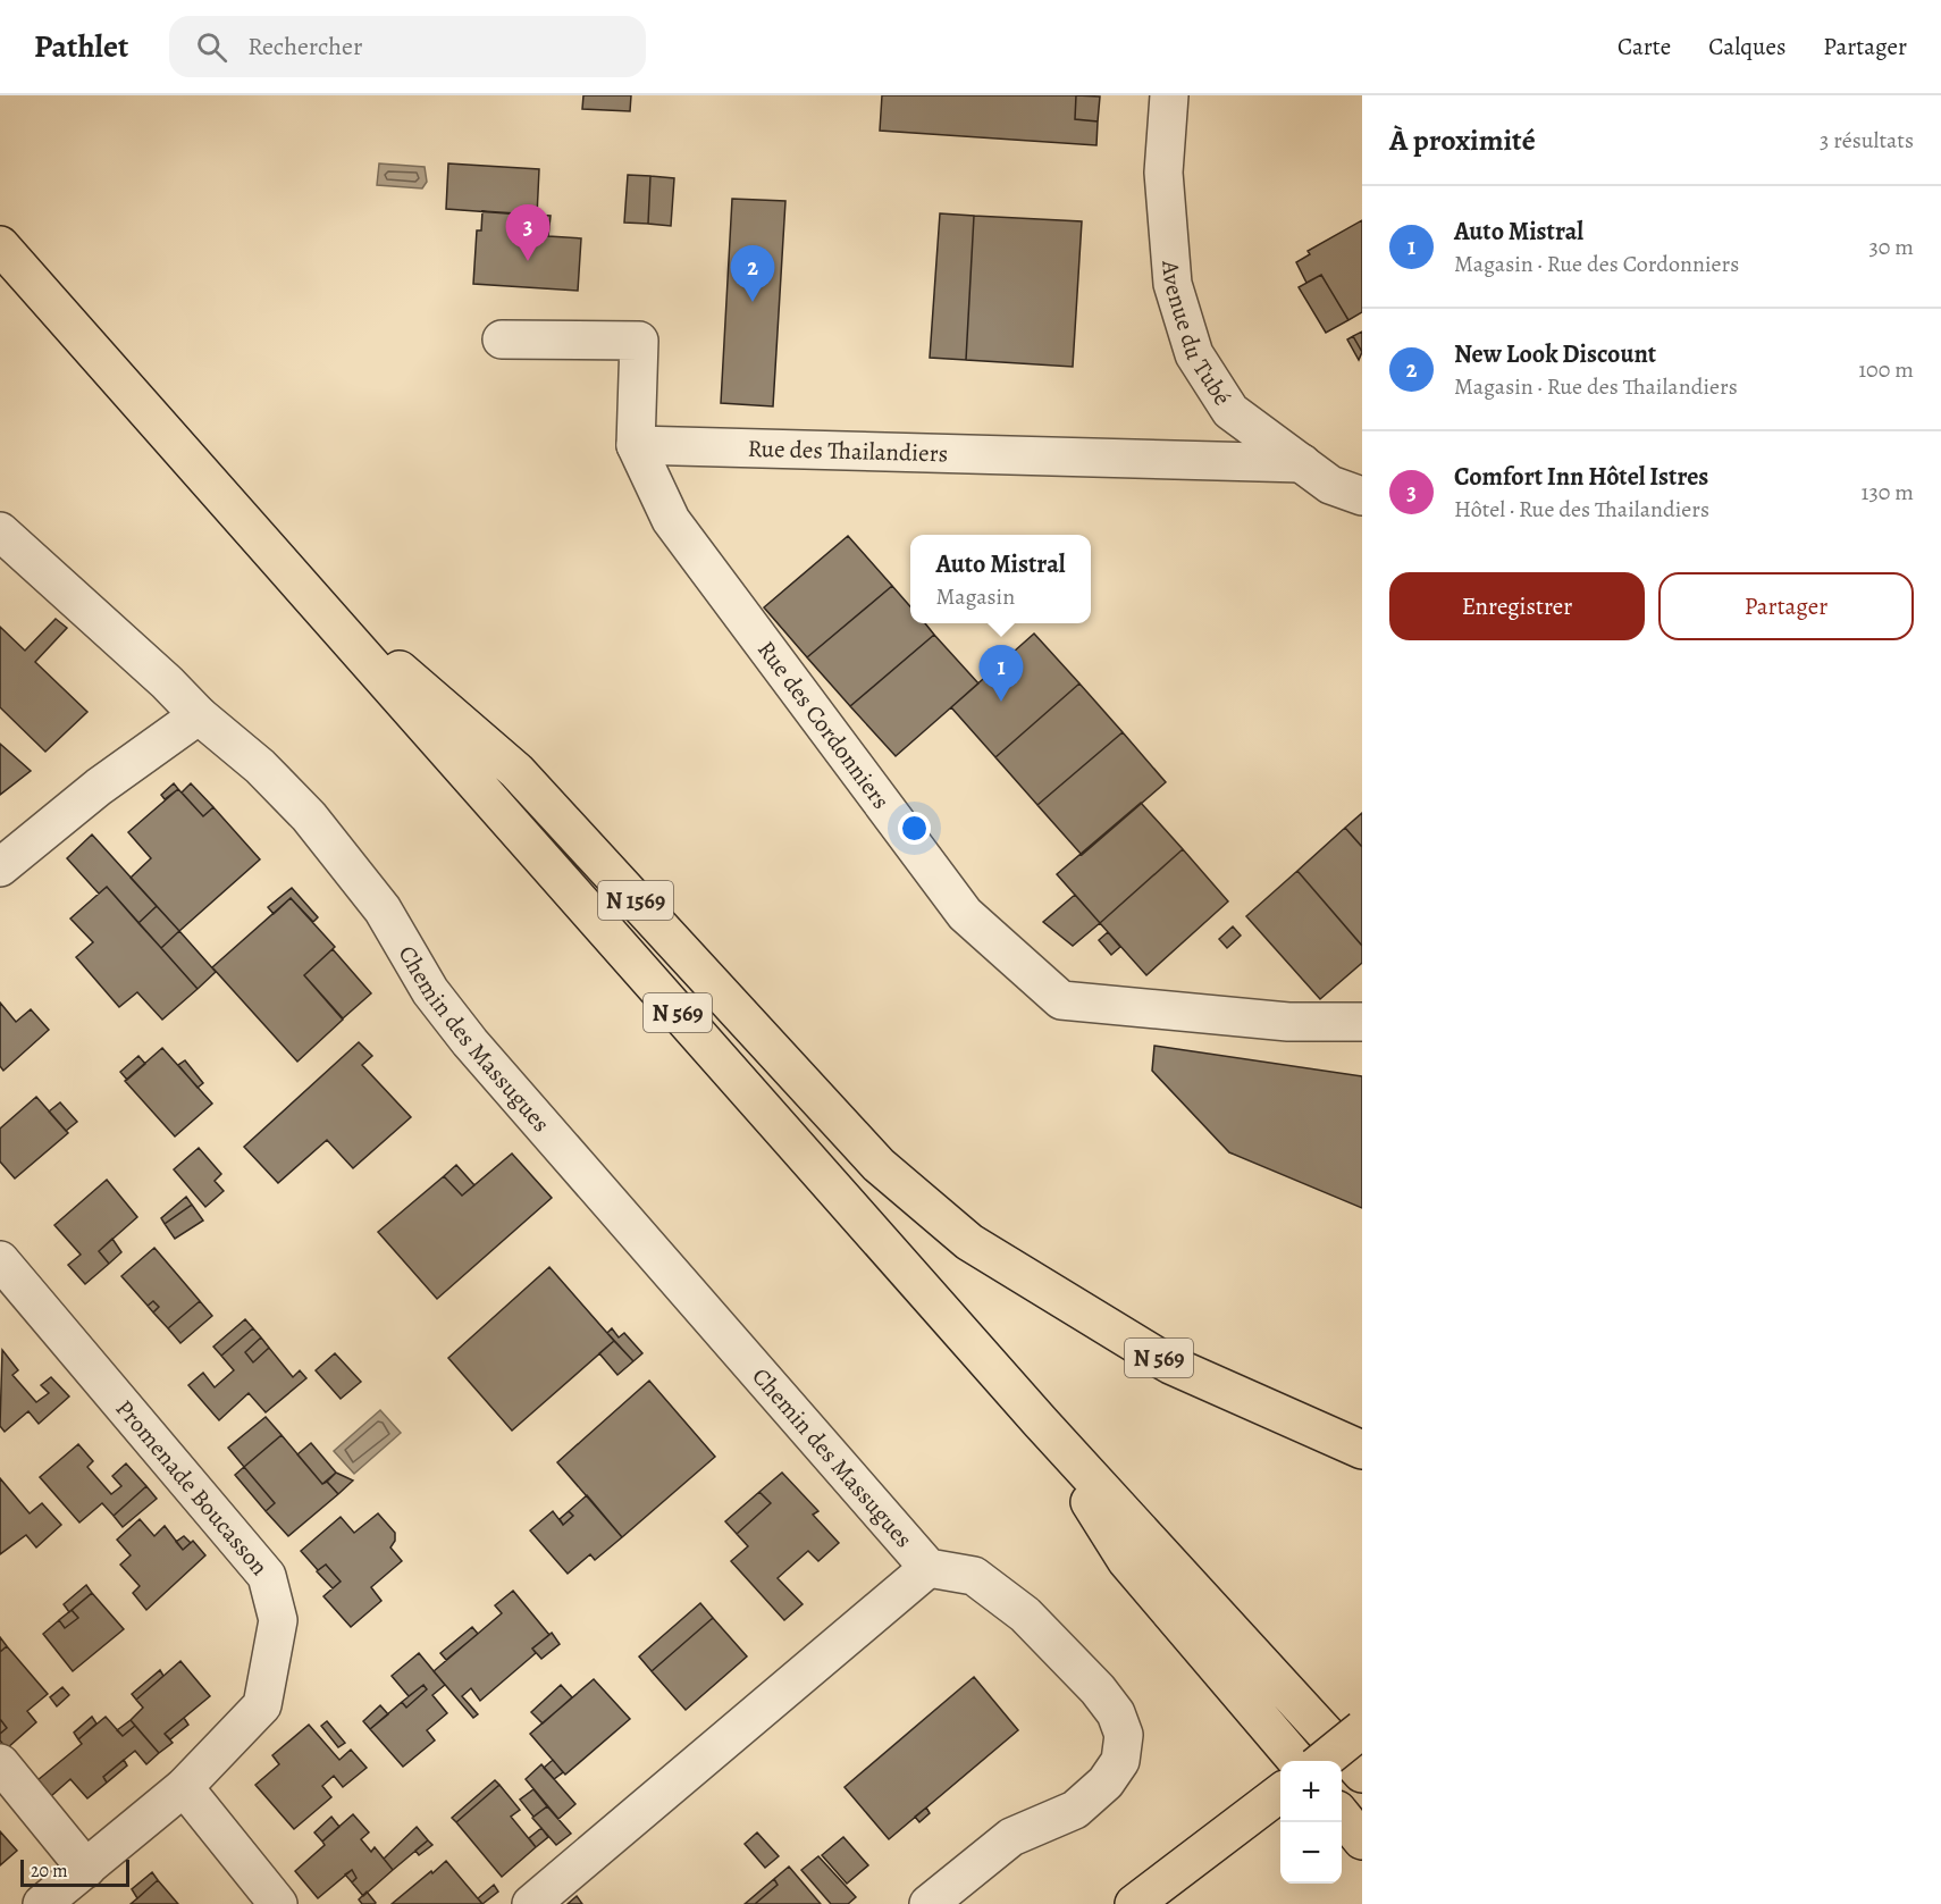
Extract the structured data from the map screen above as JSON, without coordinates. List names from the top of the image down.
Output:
{
  "streets": {
    "main road": ["N 1569", "N 569"],
    "street": [
      "Avenue du Tubé",
      "Rue des Thailandiers",
      "Rue des Cordonniers",
      "Chemin des Massugues",
      "Promenade Boucasson"
    ]
  },
  "crossings": [
    ["Avenue du Tubé", "Rue des Thailandiers"],
    ["Rue des Thailandiers", "Rue des Cordonniers"],
    ["N 1569", "N 569"]
  ],
  "scale_bar": "20 m",
  "page": {
    "header": "Pathlet",
    "search": "Rechercher",
    "nav": ["Carte", "Calques", "Partager"],
    "heading": ["À proximité", "3 résultats"],
    "list": [
      {
        "mark": "1",
        "name": "Auto Mistral",
        "note": "Magasin · Rue des Cordonniers",
        "value": "30 m"
      },
      {
        "mark": "2",
        "name": "New Look Discount",
        "note": "Magasin · Rue des Thailandiers",
        "value": "100 m"
      },
      {
        "mark": "3",
        "name": "Comfort Inn Hôtel Istres",
        "note": "Hôtel · Rue des Thailandiers",
        "value": "130 m"
      }
    ],
    "pins": ["3", "2", "1"],
    "popup": ["Auto Mistral", "Magasin"],
    "buttons": ["Enregistrer", "Partager"],
    "map_buttons": ["+", "−"],
    "scale": "20 m"
  }
}
